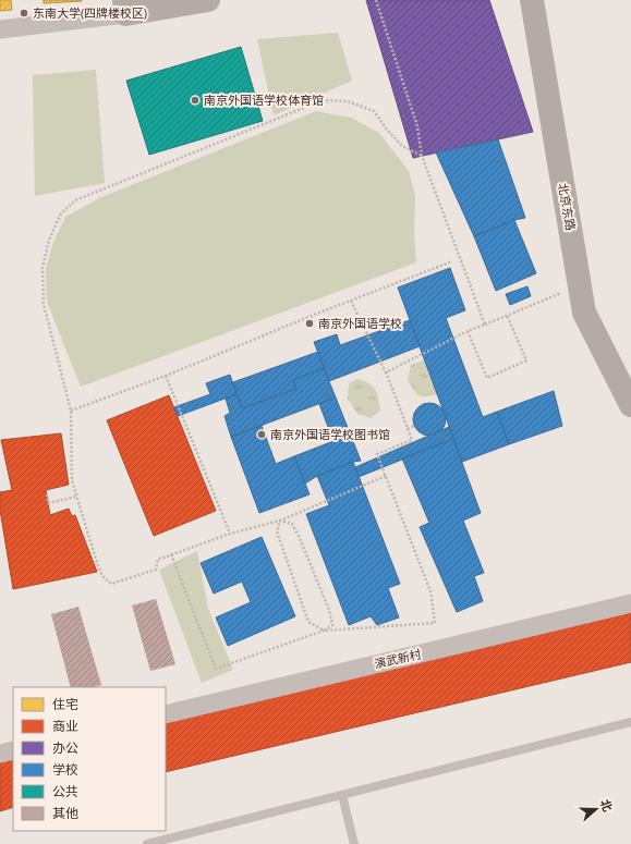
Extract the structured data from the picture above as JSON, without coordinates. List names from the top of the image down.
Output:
{
  "streets": {
    "main road": ["北京东路"],
    "street": ["演武新村"]
  },
  "places": [
    "东南大学(四牌楼校区)",
    "南京外国语学校体育馆",
    "南京外国语学校",
    "南京外国语学校图书馆"
  ],
  "legend": [
    "住宅",
    "商业",
    "办公",
    "学校",
    "公共",
    "其他"
  ],
  "north": "right"
}
